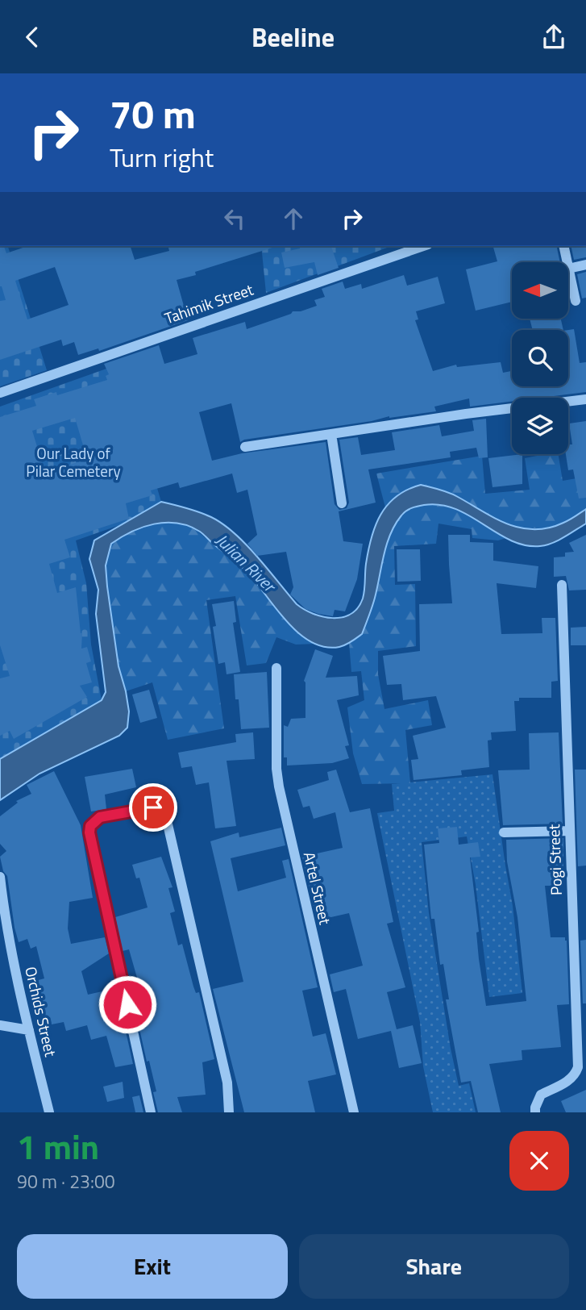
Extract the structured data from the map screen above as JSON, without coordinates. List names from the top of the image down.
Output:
{
  "streets": {
    "street": [
      "Tahimik Street",
      "Pogi Street",
      "Artel Street",
      "Orchids Street"
    ]
  },
  "water": ["Julian River"],
  "parks": ["Our Lady of Pilar Cemetery"],
  "north": "left",
  "page": {
    "header": "Beeline",
    "turn": ["70 m", "Turn right"],
    "heading": ["1 min", "90 m · 23:00"],
    "buttons": ["Exit", "Share"]
  }
}
